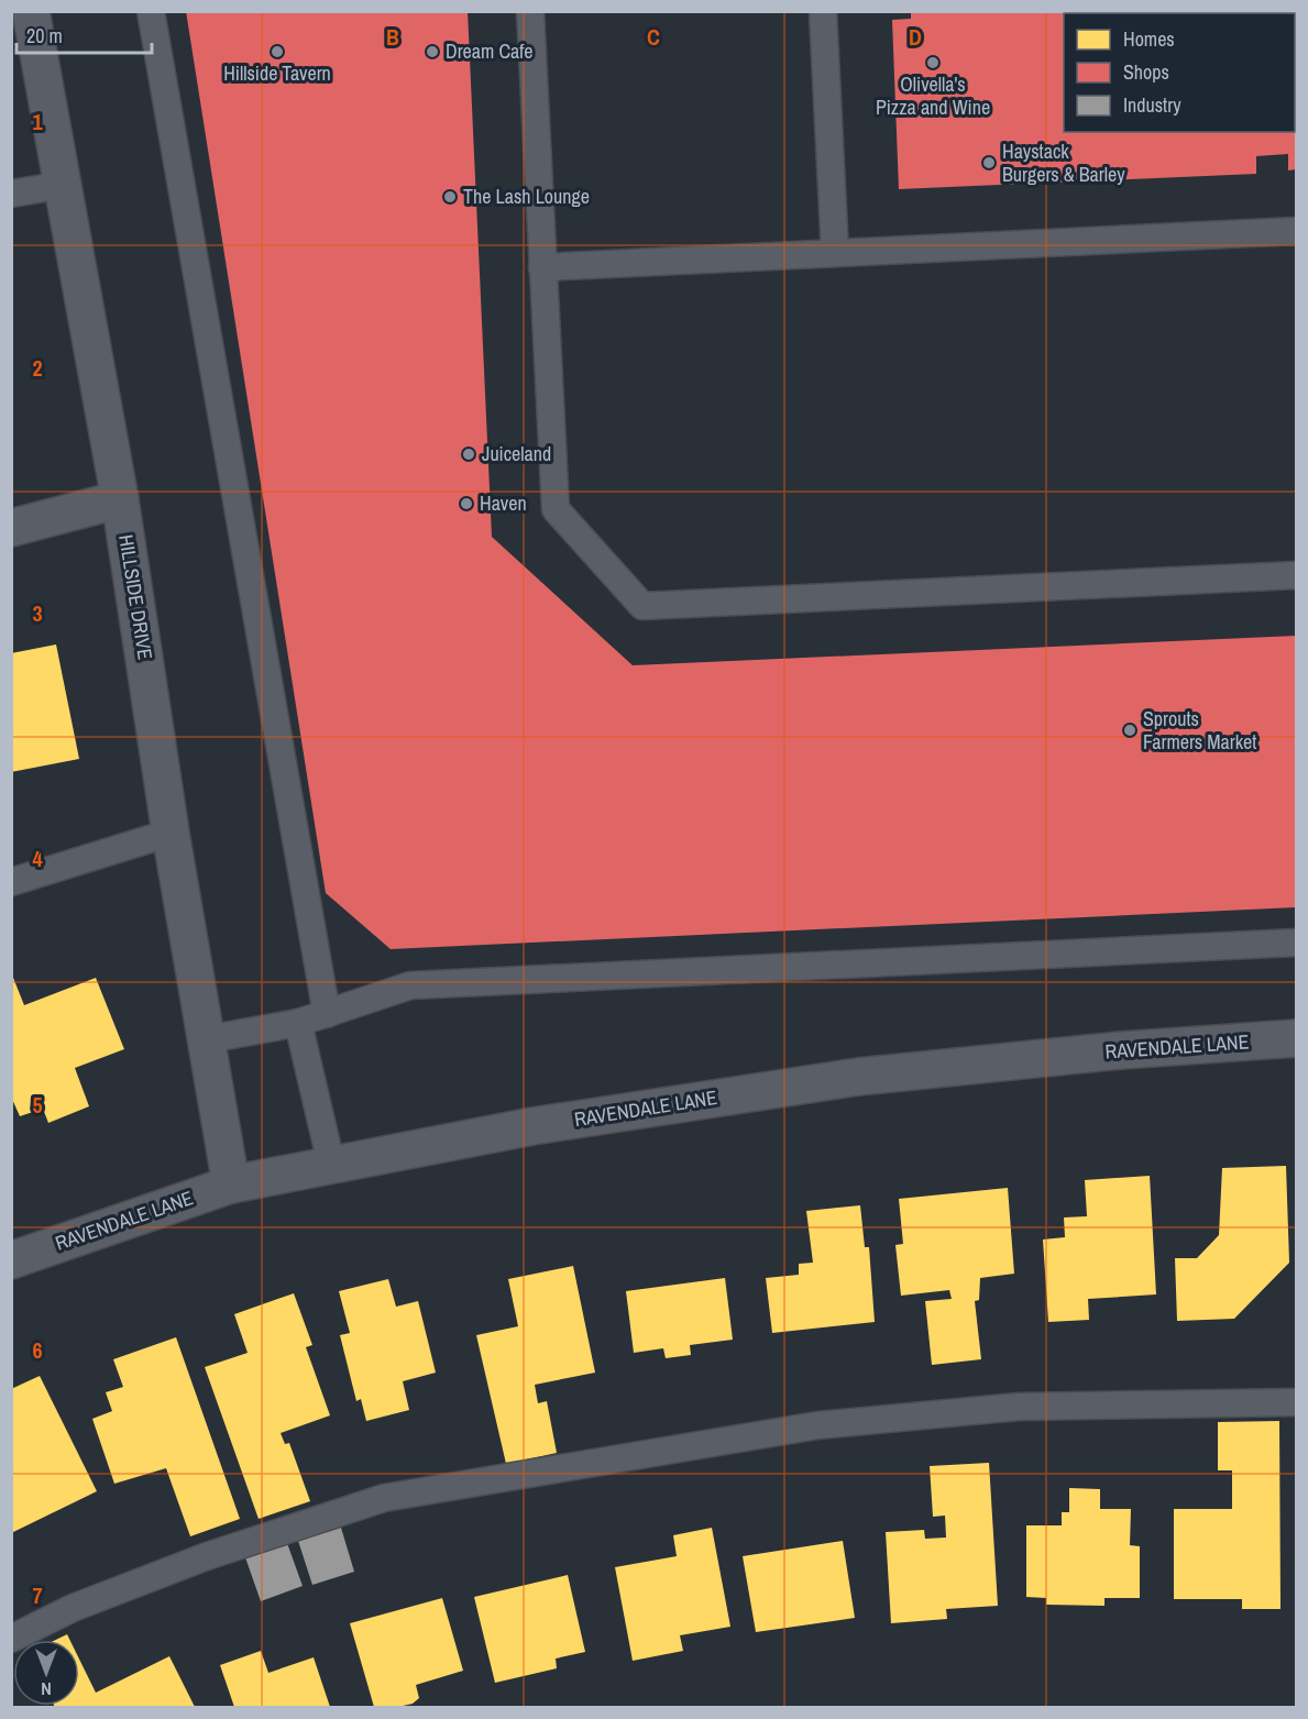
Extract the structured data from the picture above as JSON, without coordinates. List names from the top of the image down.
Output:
{
  "streets": {
    "street": ["HILLSIDE DRIVE", "RAVENDALE LANE"]
  },
  "crossings": [
    ["HILLSIDE DRIVE", "RAVENDALE LANE"]
  ],
  "places": [
    "Hillside Tavern",
    "Dream Cafe",
    "Olivella's Pizza and Wine",
    "Haystack Burgers & Barley",
    "The Lash Lounge",
    "Juiceland",
    "Haven",
    "Sprouts Farmers Market"
  ],
  "legend": ["Homes", "Shops", "Industry"],
  "scale_bar": "20 m",
  "north": "bottom",
  "grid": {
    "columns": ["B", "C", "D"],
    "rows": [
      "1",
      "2",
      "3",
      "4",
      "5",
      "6",
      "7"
    ]
  }
}
